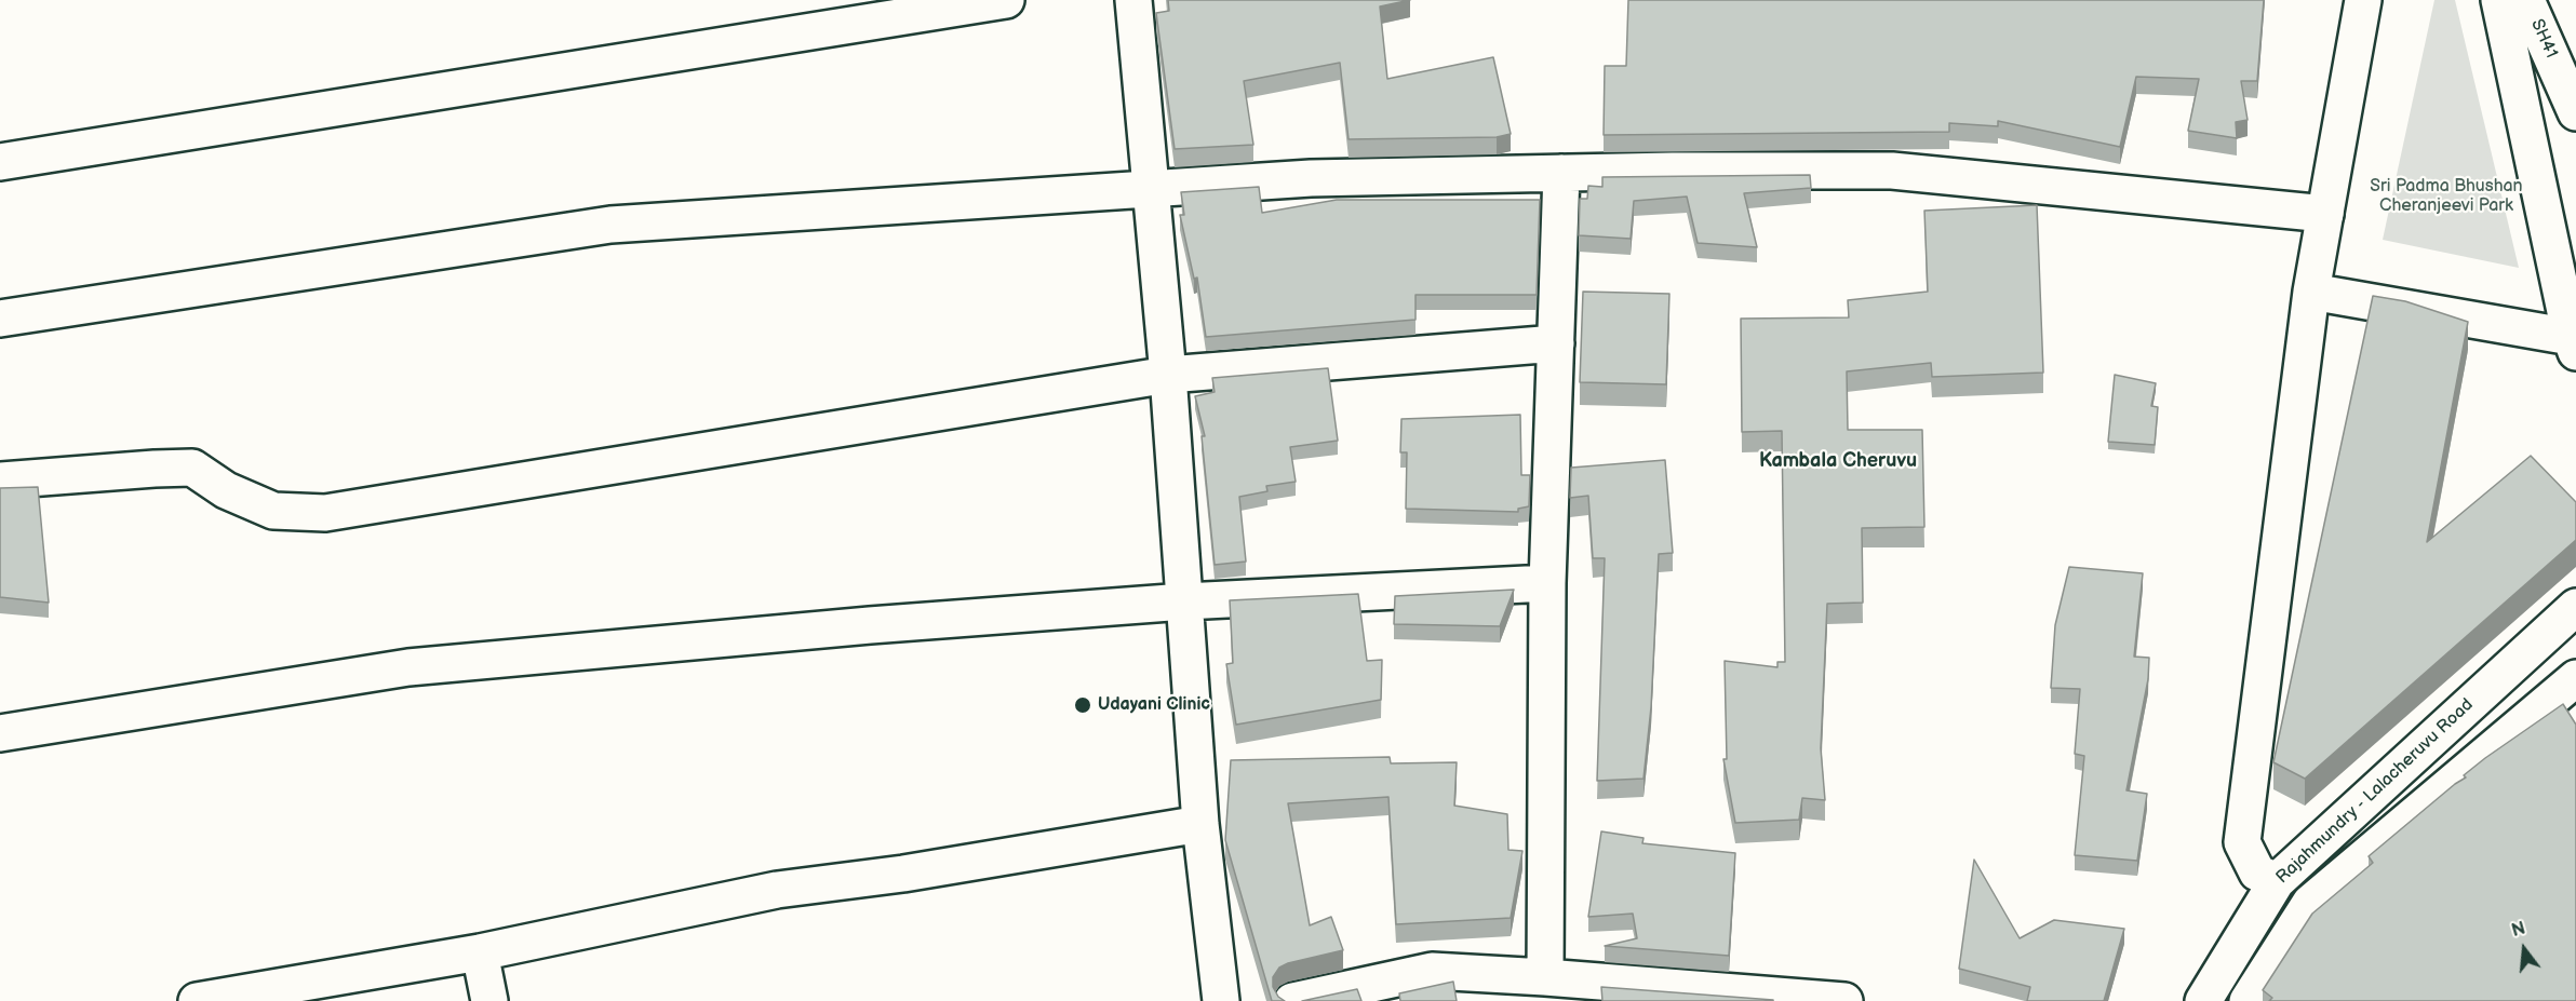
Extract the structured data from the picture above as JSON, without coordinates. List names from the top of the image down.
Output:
{
  "streets": {
    "street": ["SH41", "Rajahmundry - Lalacheruvu Road"]
  },
  "districts": ["Kambala Cheruvu"],
  "parks": ["Sri Padma Bhushan Cheranjeevi Park"],
  "places": ["Udayani Clinic"],
  "north": "top"
}
